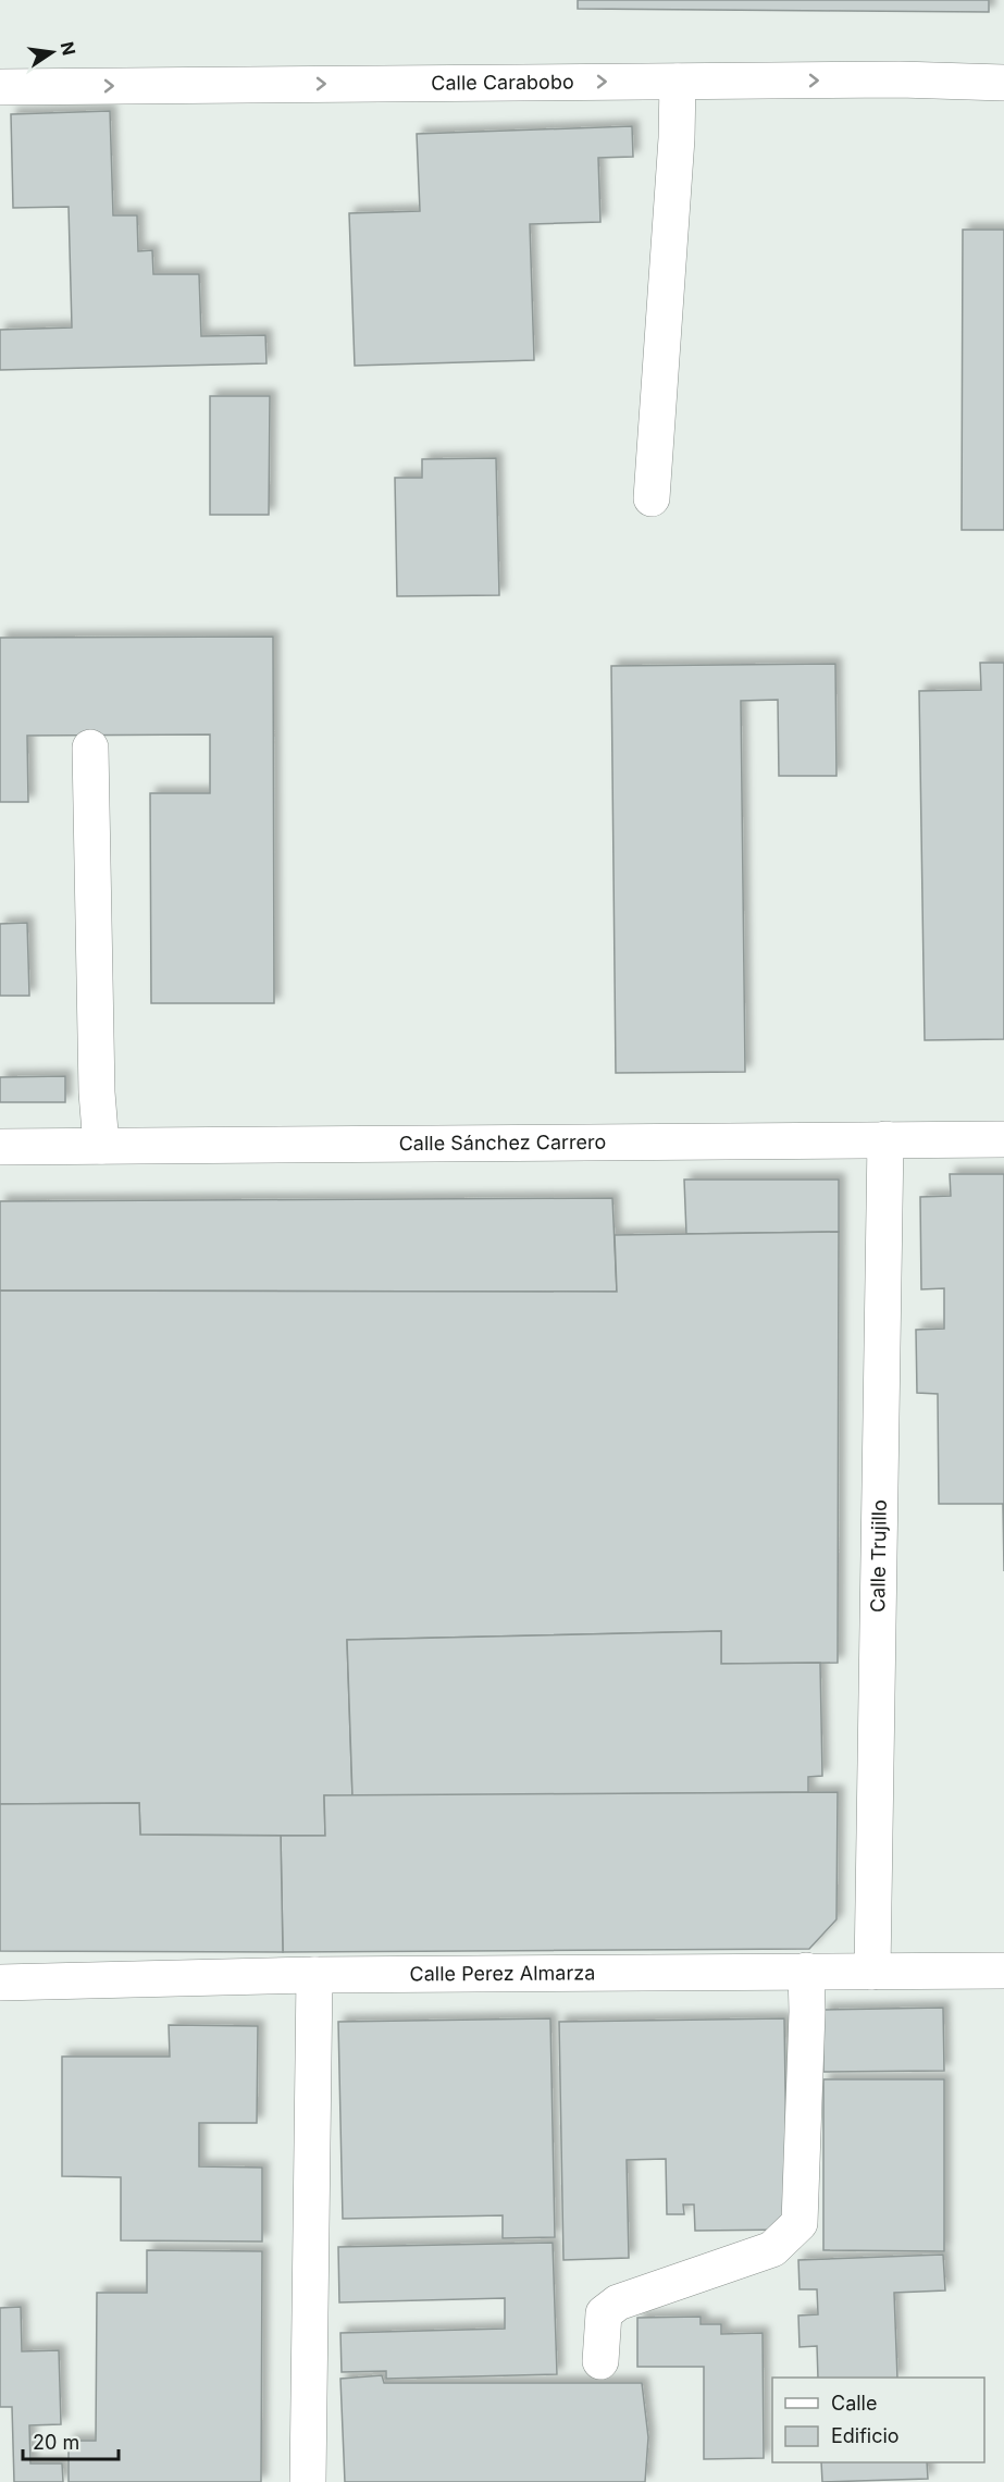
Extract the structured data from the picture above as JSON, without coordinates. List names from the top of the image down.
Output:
{
  "streets": {
    "street": [
      "Calle Carabobo",
      "Calle Sánchez Carrero",
      "Calle Trujillo",
      "Calle Perez Almarza"
    ]
  },
  "crossings": [
    ["Calle Sánchez Carrero", "Calle Trujillo"],
    ["Calle Trujillo", "Calle Perez Almarza"]
  ],
  "one_way": ["Calle Carabobo"],
  "legend": ["Calle", "Edificio"],
  "scale_bar": "20 m",
  "north": "right"
}
